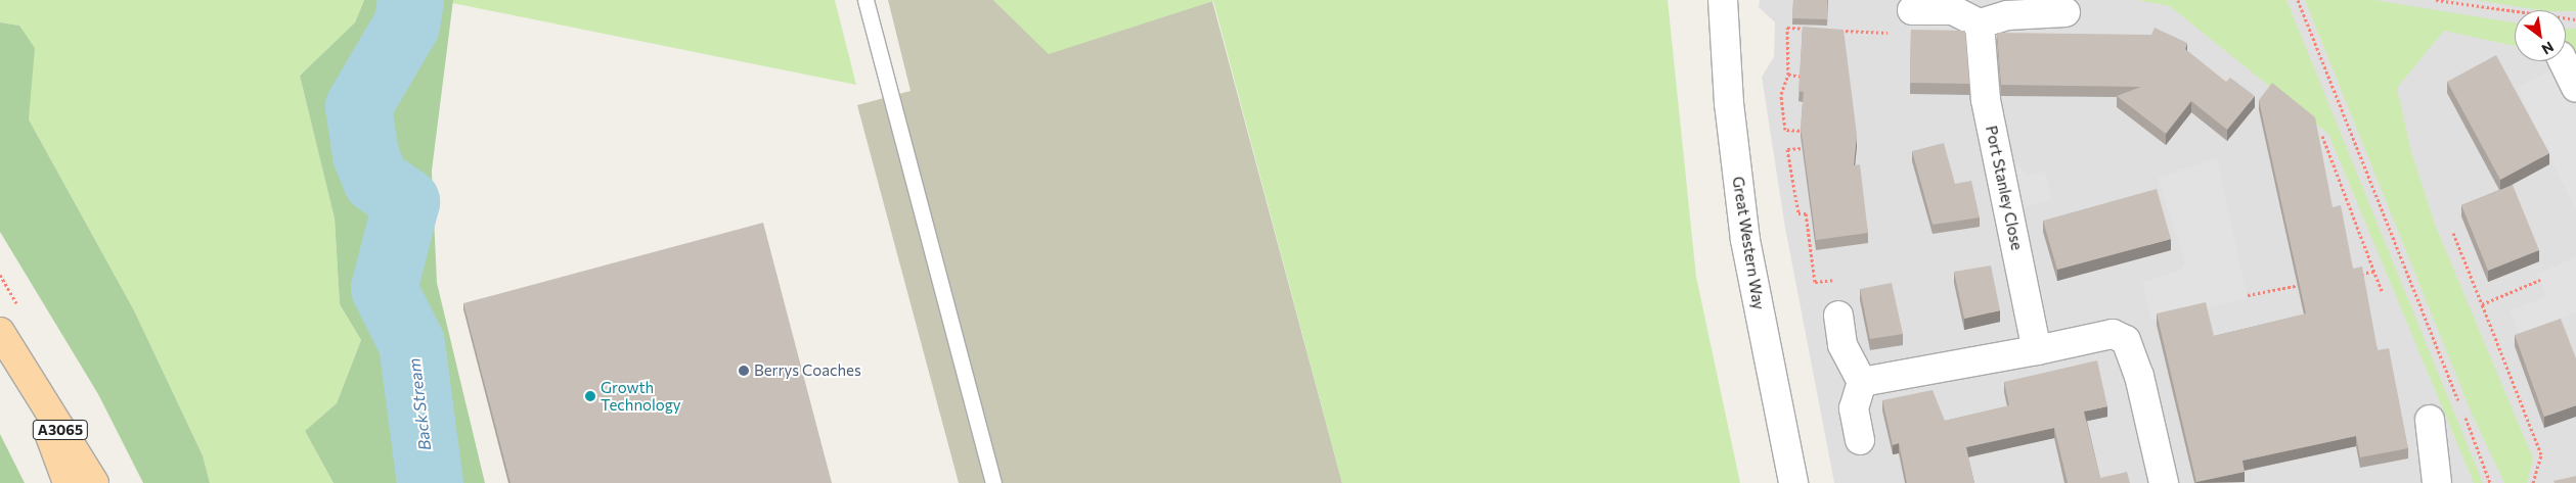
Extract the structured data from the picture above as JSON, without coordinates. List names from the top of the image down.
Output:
{
  "streets": {
    "main road": ["A3065"],
    "street": ["Port Stanley Close", "Great Western Way"]
  },
  "water": ["Back Stream"],
  "places": ["Berrys Coaches", "Growth Technology"],
  "north": "bottom right"
}
